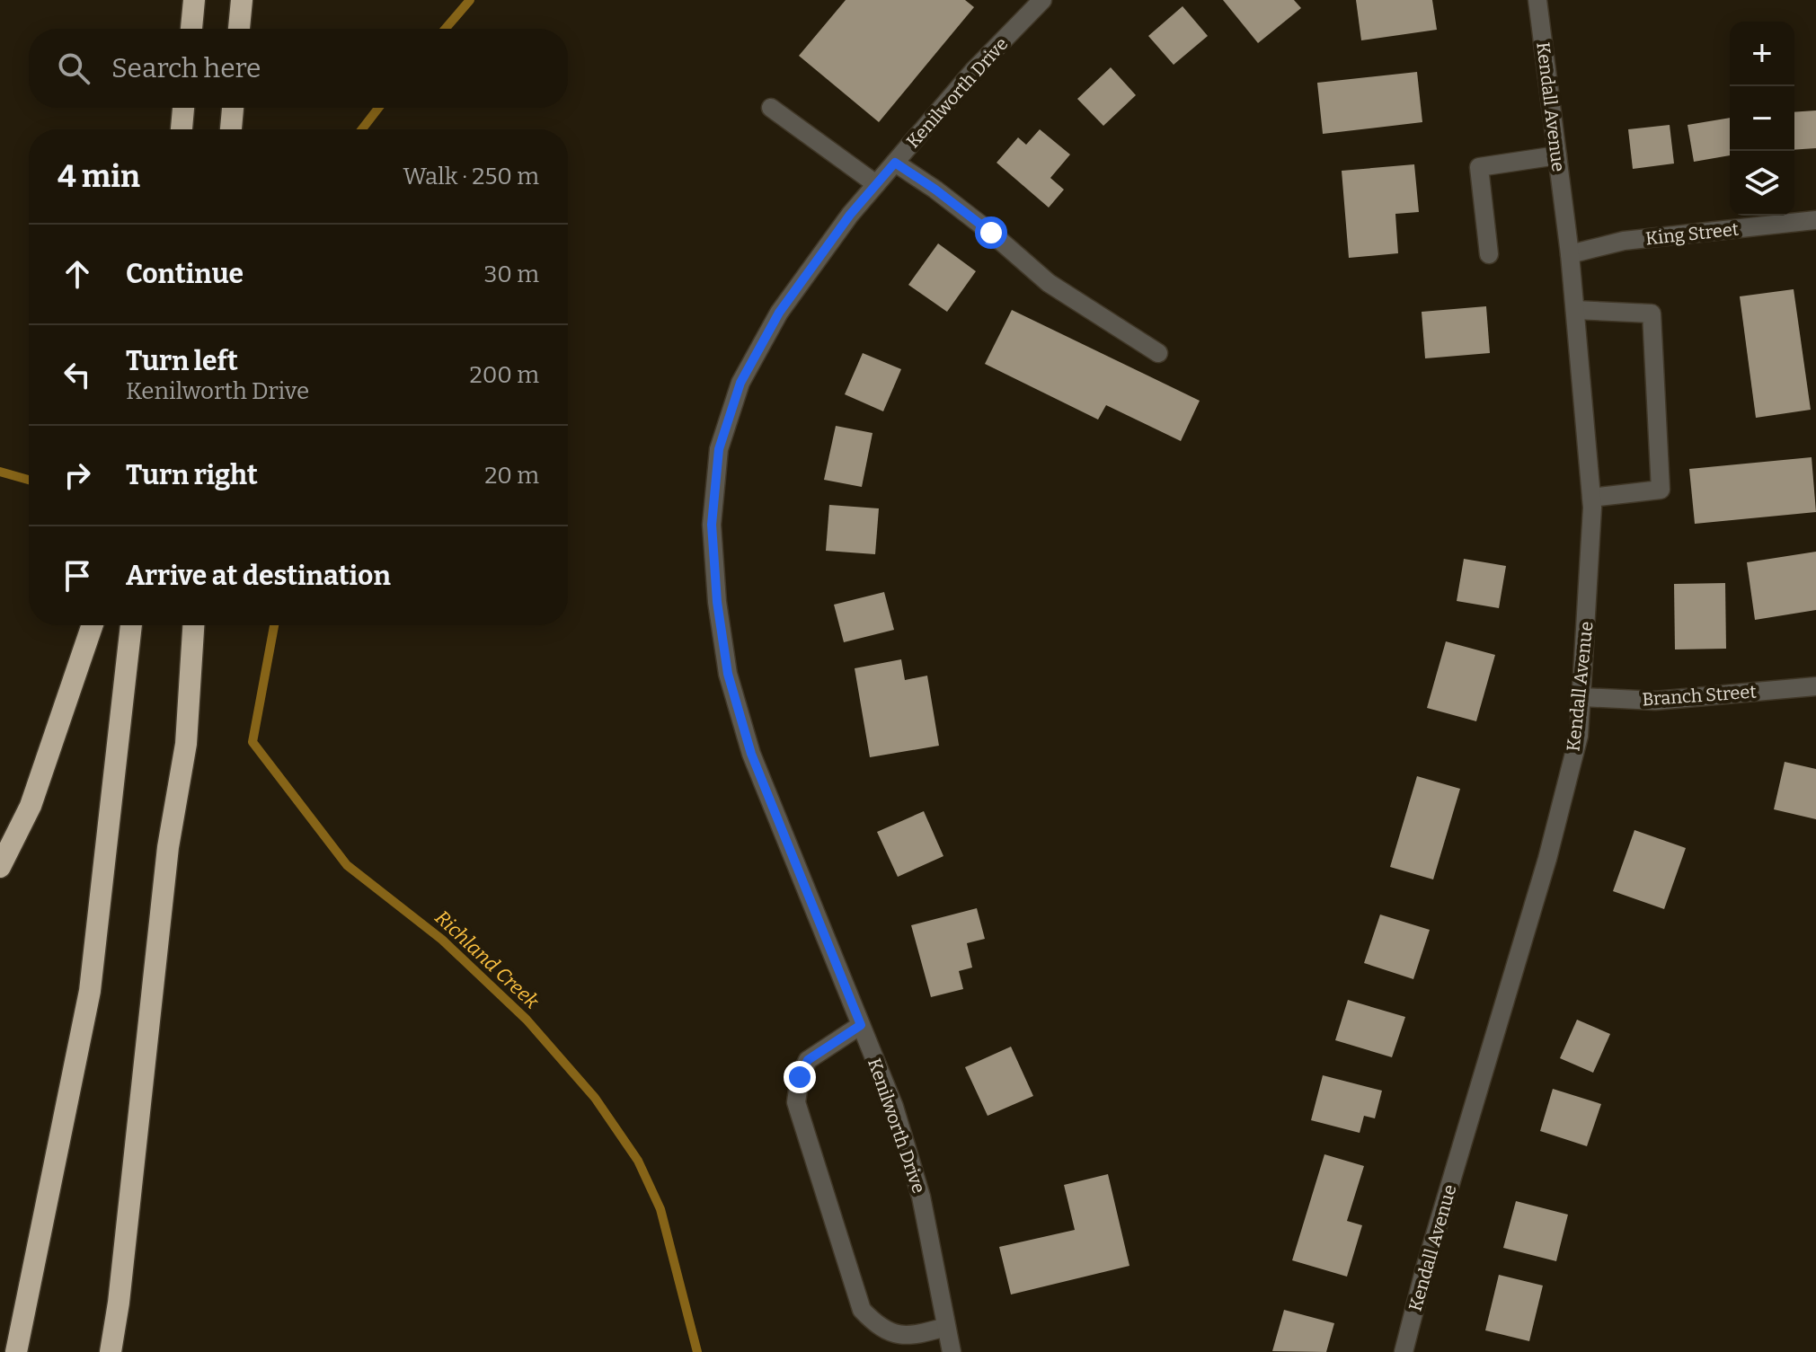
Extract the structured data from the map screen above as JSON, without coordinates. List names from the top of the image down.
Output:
{
  "streets": {
    "street": [
      "Kenilworth Drive",
      "Kendall Avenue",
      "King Street",
      "Branch Street"
    ]
  },
  "crossings": [
    ["Kendall Avenue", "King Street"],
    ["Kendall Avenue", "Branch Street"]
  ],
  "water": ["Richland Creek"],
  "page": {
    "map_buttons": ["+", "−"],
    "search": "Search here",
    "heading": ["4 min", "Walk · 250 m"],
    "list": [
      ["Continue", "30 m"],
      ["Turn left", "Kenilworth Drive", "200 m"],
      ["Turn right", "20 m"],
      "Arrive at destination"
    ]
  }
}
